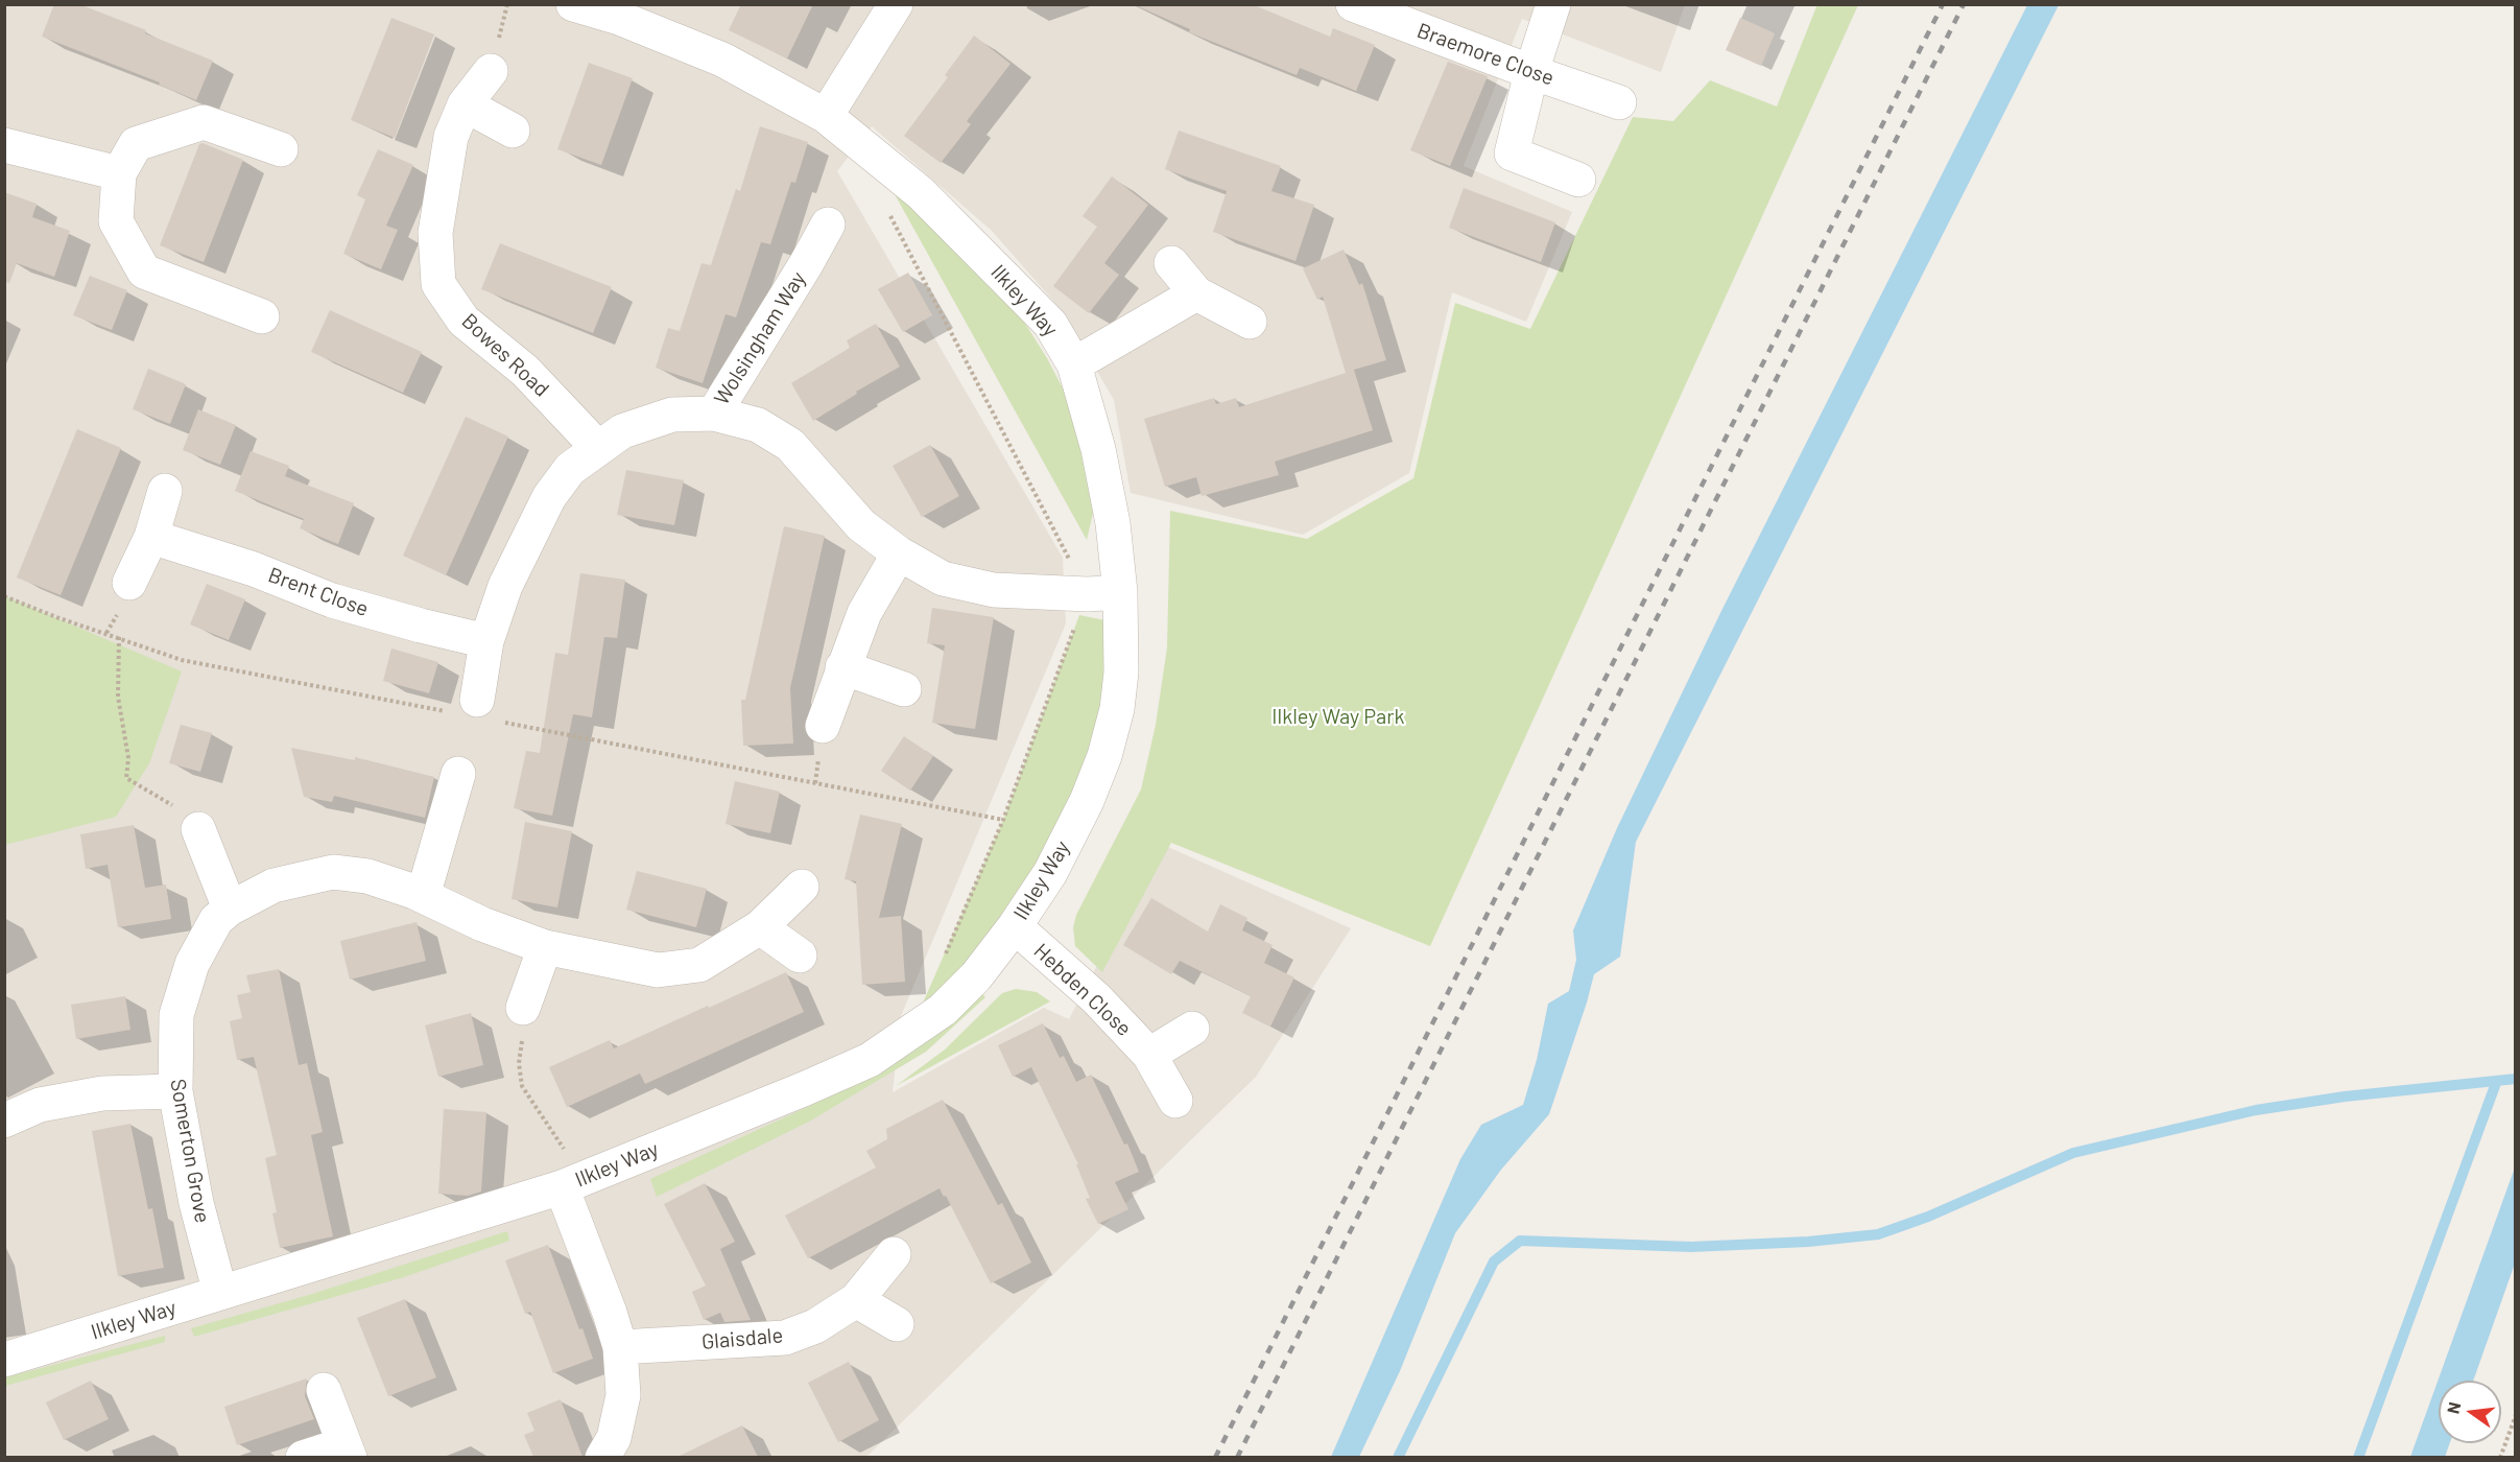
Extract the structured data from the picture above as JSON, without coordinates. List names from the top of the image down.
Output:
{
  "streets": {
    "street": [
      "Braemore Close",
      "Ilkley Way",
      "Wolsingham Way",
      "Bowes Road",
      "Brent Close",
      "Hebden Close",
      "Somerton Grove",
      "Glaisdale"
    ]
  },
  "crossings": [
    ["Ilkley Way", "Wolsingham Way"],
    ["Ilkley Way", "Hebden Close"],
    ["Ilkley Way", "Somerton Grove"],
    ["Wolsingham Way", "Bowes Road"],
    ["Wolsingham Way", "Brent Close"]
  ],
  "parks": ["Ilkley Way Park"],
  "north": "left"
}
